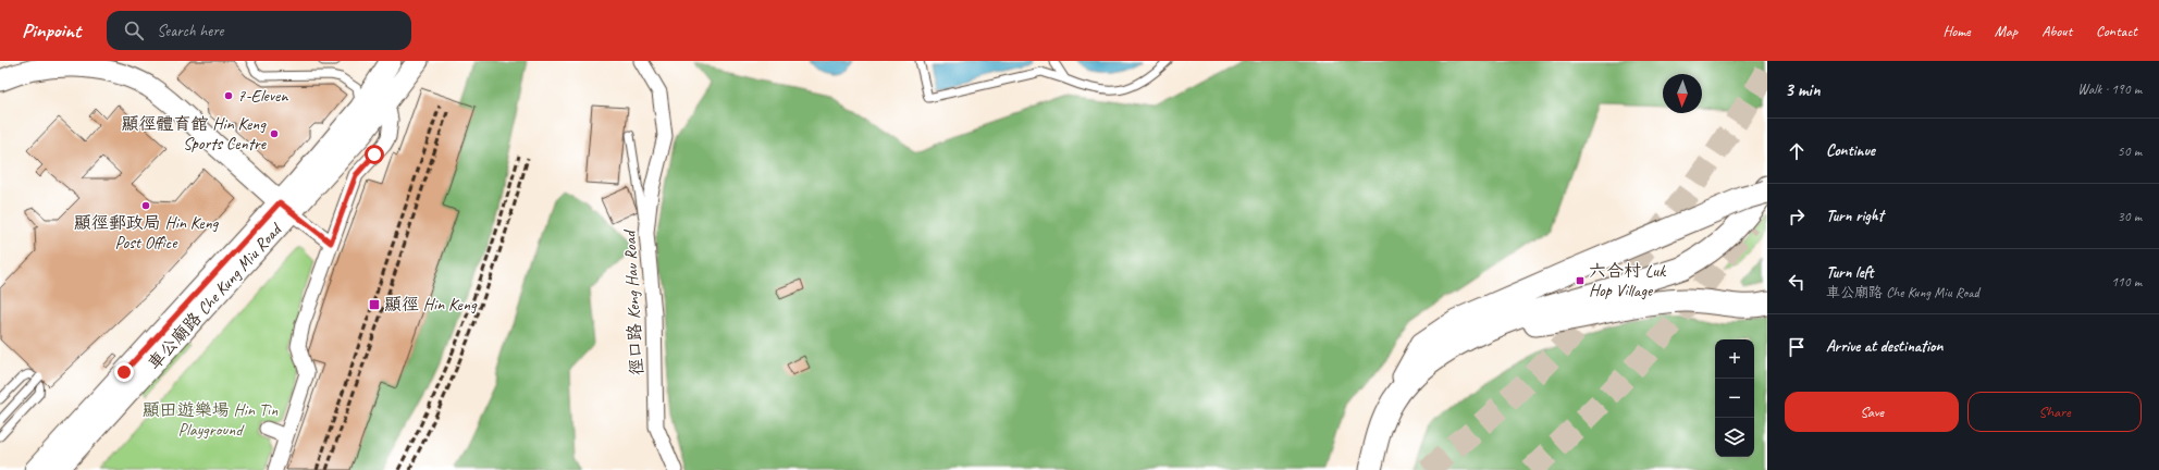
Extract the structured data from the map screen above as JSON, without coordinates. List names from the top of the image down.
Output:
{
  "streets": {
    "main road": ["車公廟路 Che Kung Miu Road"],
    "street": ["徑口路 Keng Hau Road"]
  },
  "parks": ["顯田遊樂場 Hin Tin Playground"],
  "places": {
    "other": ["7-Eleven", "顯徑體育館 Hin Keng Sports Centre", "顯徑郵政局 Hin Keng Post Office"],
    "transit": ["六合村 Luk Hop Village", "顯徑 Hin Keng"]
  },
  "north": "bottom",
  "page": {
    "header": "Pinpoint",
    "search": "Search here",
    "nav": [
      "Home",
      "Map",
      "About",
      "Contact"
    ],
    "heading": ["3 min", "Walk · 190 m"],
    "list": [
      ["Continue", "50 m"],
      ["Turn right", "30 m"],
      ["Turn left", "車公廟路 Che Kung Miu Road", "110 m"],
      "Arrive at destination"
    ],
    "map_buttons": ["+", "−"],
    "buttons": ["Save", "Share"]
  }
}
